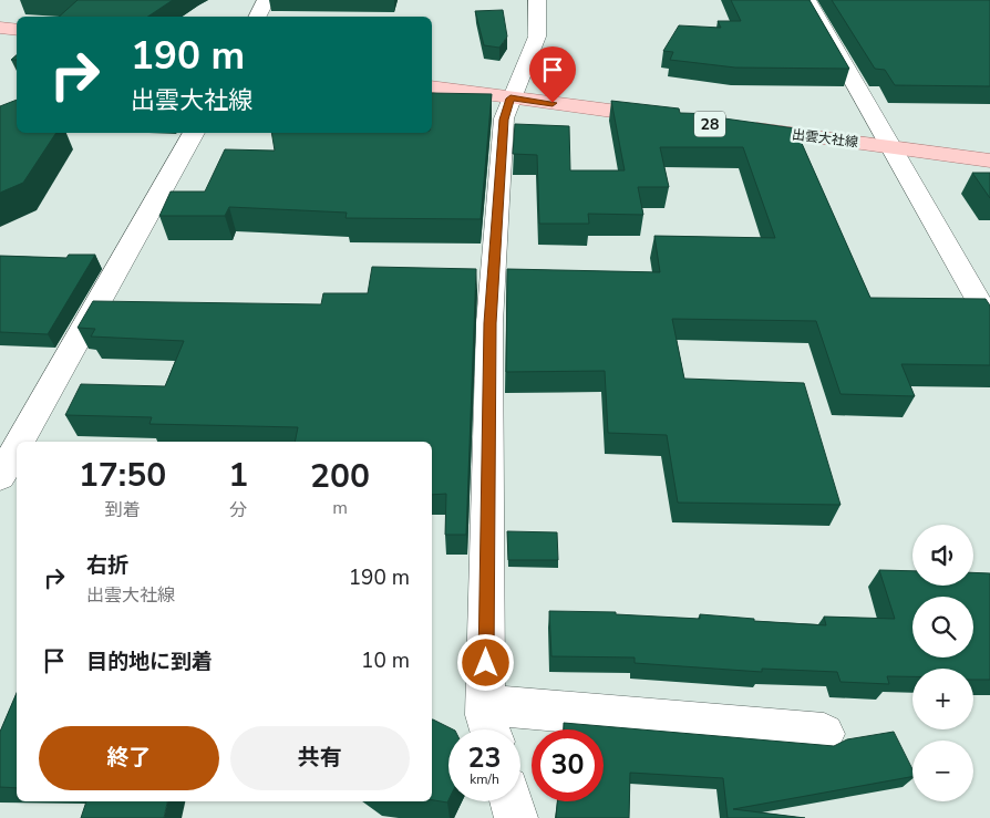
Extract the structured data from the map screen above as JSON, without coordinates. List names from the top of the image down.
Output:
{
  "streets": {
    "main road": ["28", "出雲大社線"]
  },
  "page": {
    "turn": ["190 m", "出雲大社線"],
    "eta": [
      "17:50",
      "到着",
      "1",
      "分",
      "200",
      "m"
    ],
    "map_buttons": ["+", "−"],
    "list": [
      {
        "name": "右折",
        "note": "出雲大社線",
        "value": "190 m"
      },
      {
        "name": "目的地に到着",
        "value": "10 m"
      }
    ],
    "buttons": ["終了", "共有"],
    "speed": "23 km/h",
    "limit": "30"
  }
}
